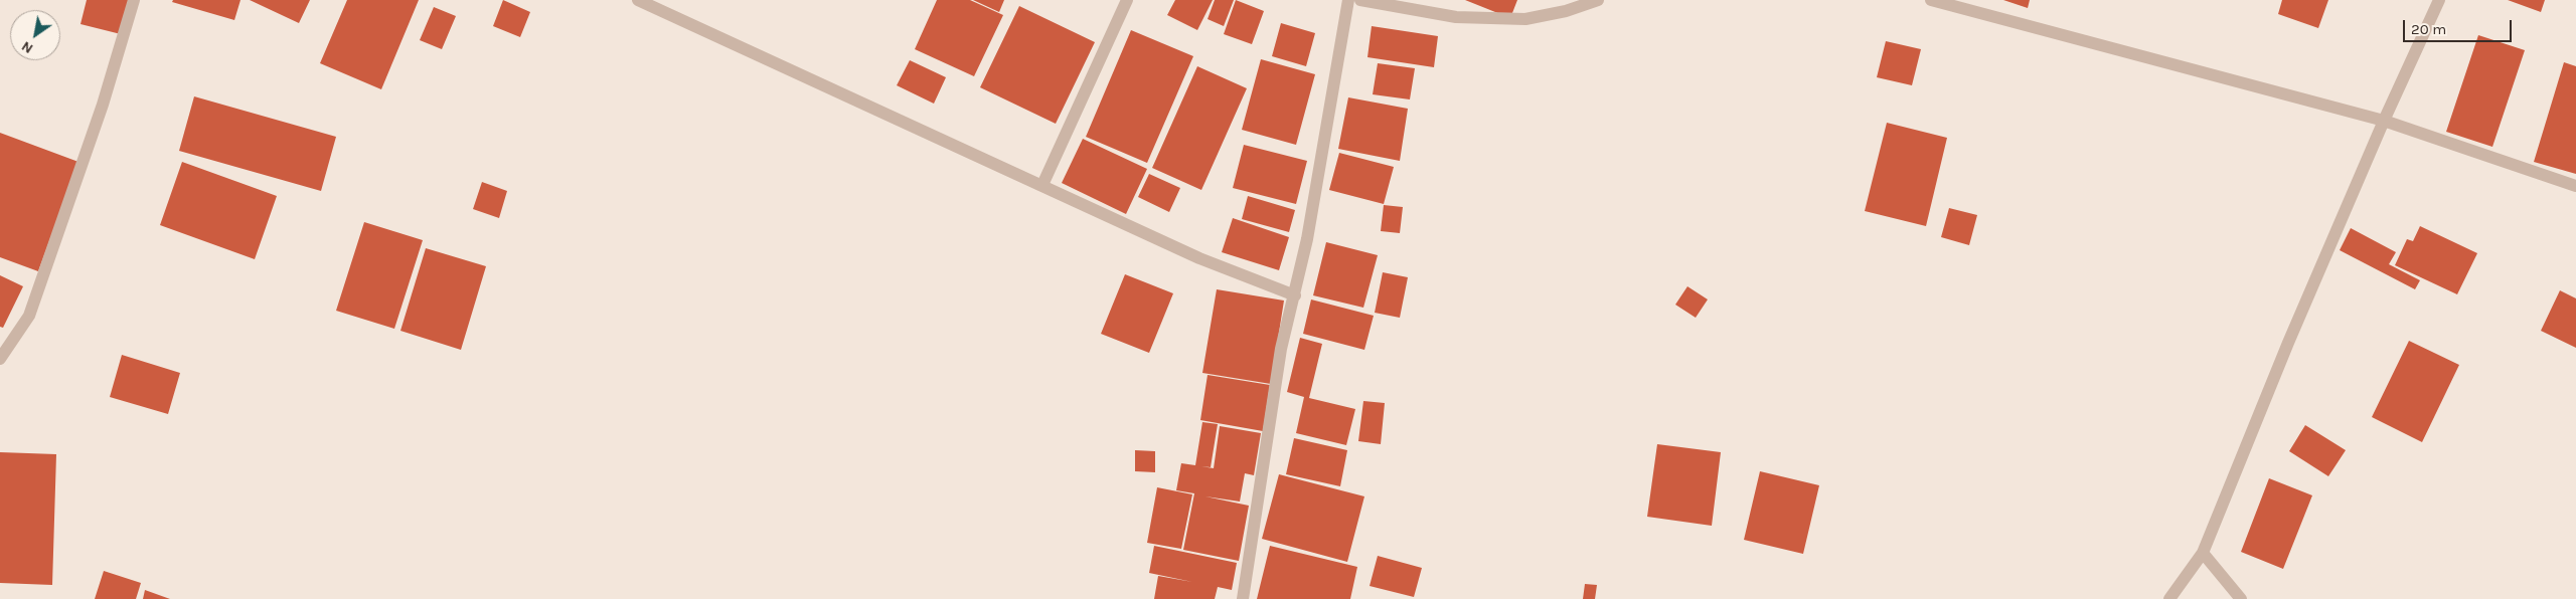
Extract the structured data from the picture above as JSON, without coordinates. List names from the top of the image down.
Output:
{
  "scale_bar": "20 m",
  "north": "bottom left"
}
